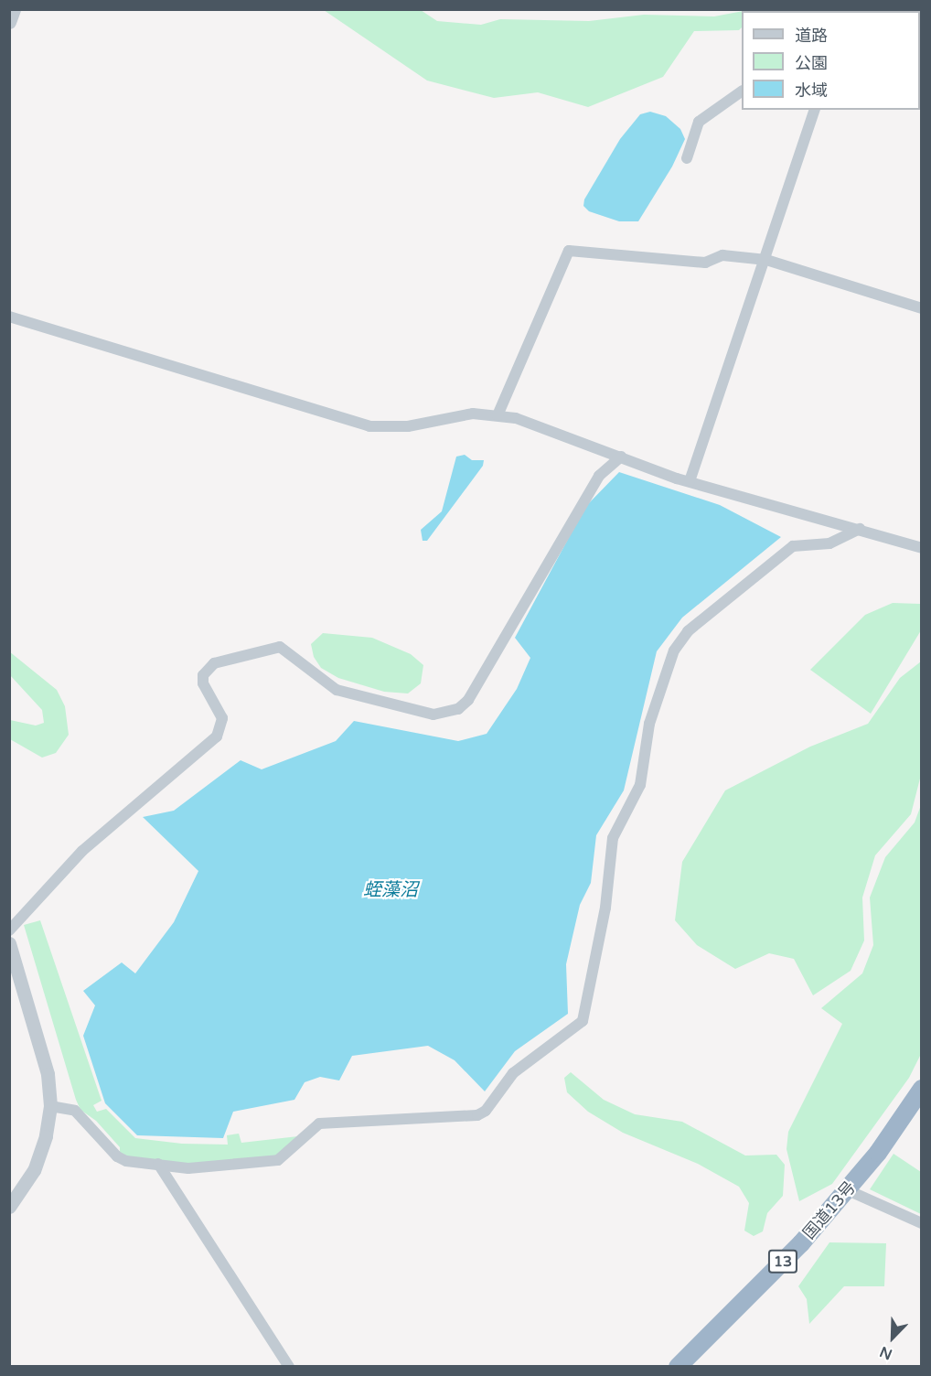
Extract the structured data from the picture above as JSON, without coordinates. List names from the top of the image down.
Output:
{
  "streets": {
    "highway": ["国道13号", "13"]
  },
  "water": ["蛭藻沼"],
  "legend": ["道路", "公園", "水域"],
  "north": "bottom left"
}
